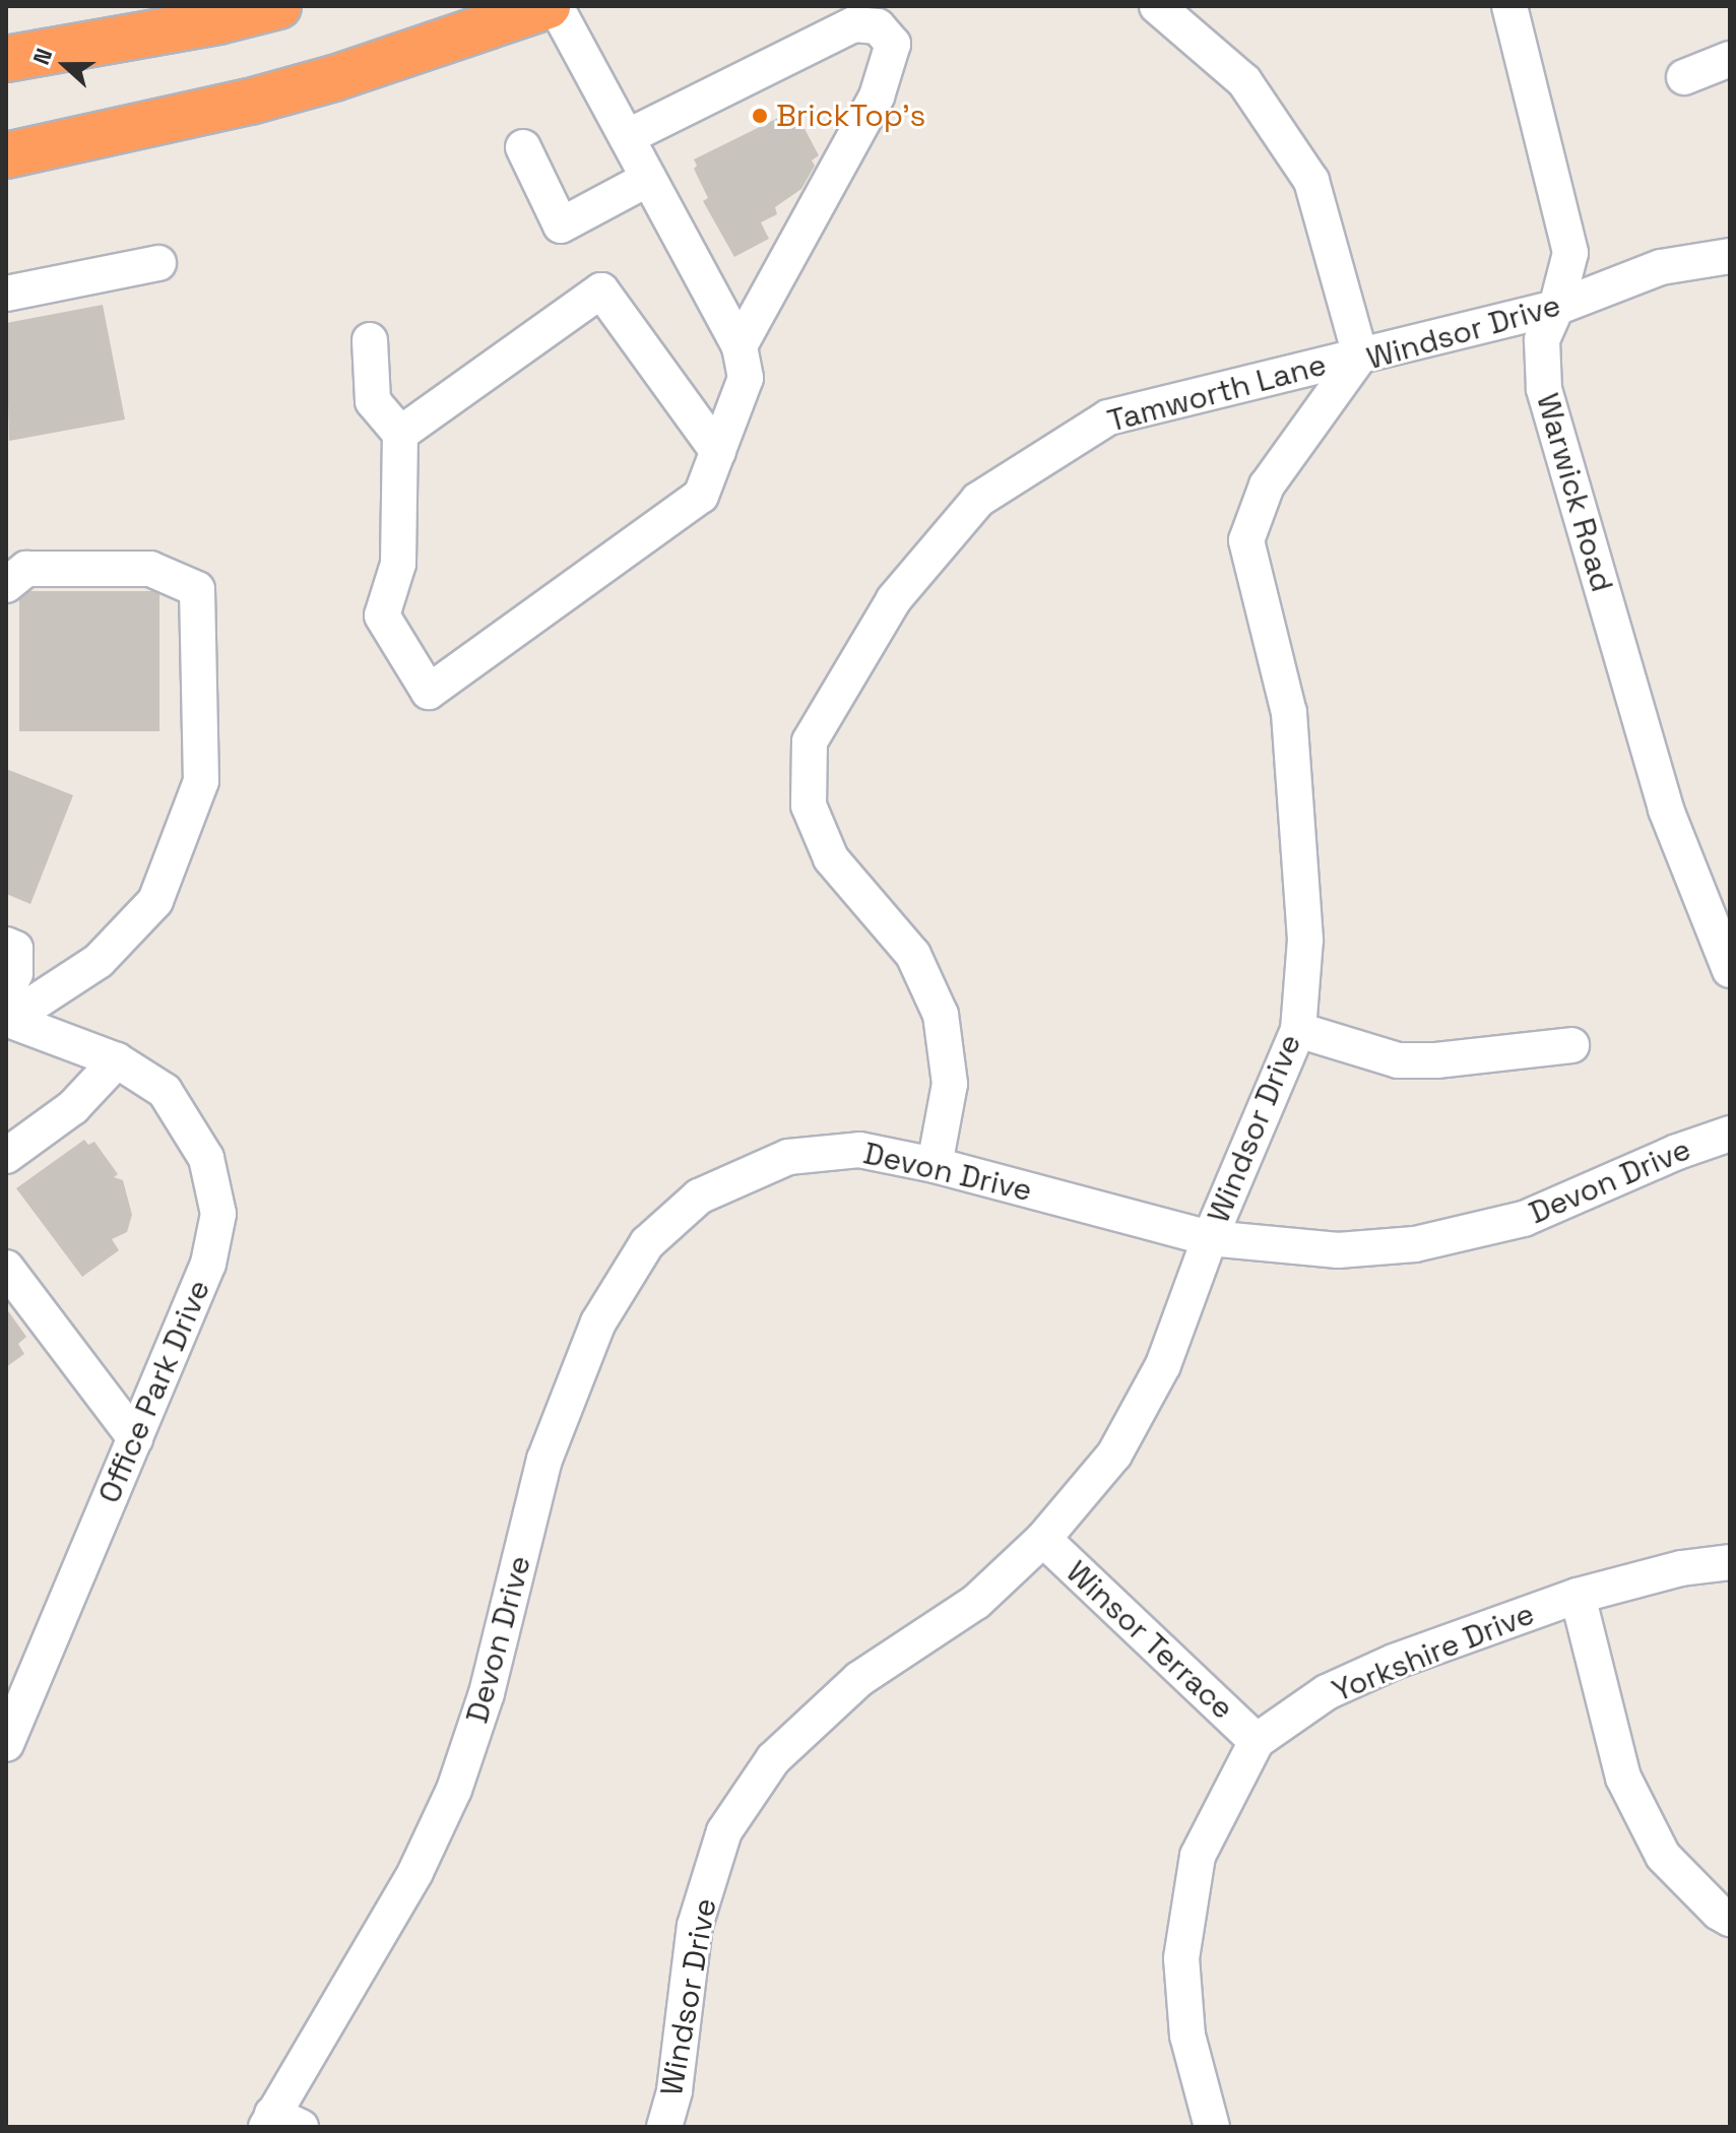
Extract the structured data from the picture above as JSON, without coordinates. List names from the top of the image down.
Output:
{
  "streets": {
    "street": [
      "Windsor Drive",
      "Tamworth Lane",
      "Warwick Road",
      "Devon Drive",
      "Office Park Drive",
      "Winsor Terrace",
      "Yorkshire Drive"
    ]
  },
  "crossings": [
    ["Windsor Drive", "Tamworth Lane"],
    ["Windsor Drive", "Warwick Road"],
    ["Windsor Drive", "Devon Drive"],
    ["Windsor Drive", "Winsor Terrace"],
    ["Tamworth Lane", "Devon Drive"],
    ["Winsor Terrace", "Yorkshire Drive"]
  ],
  "places": ["BrickTop's"],
  "north": "left"
}
